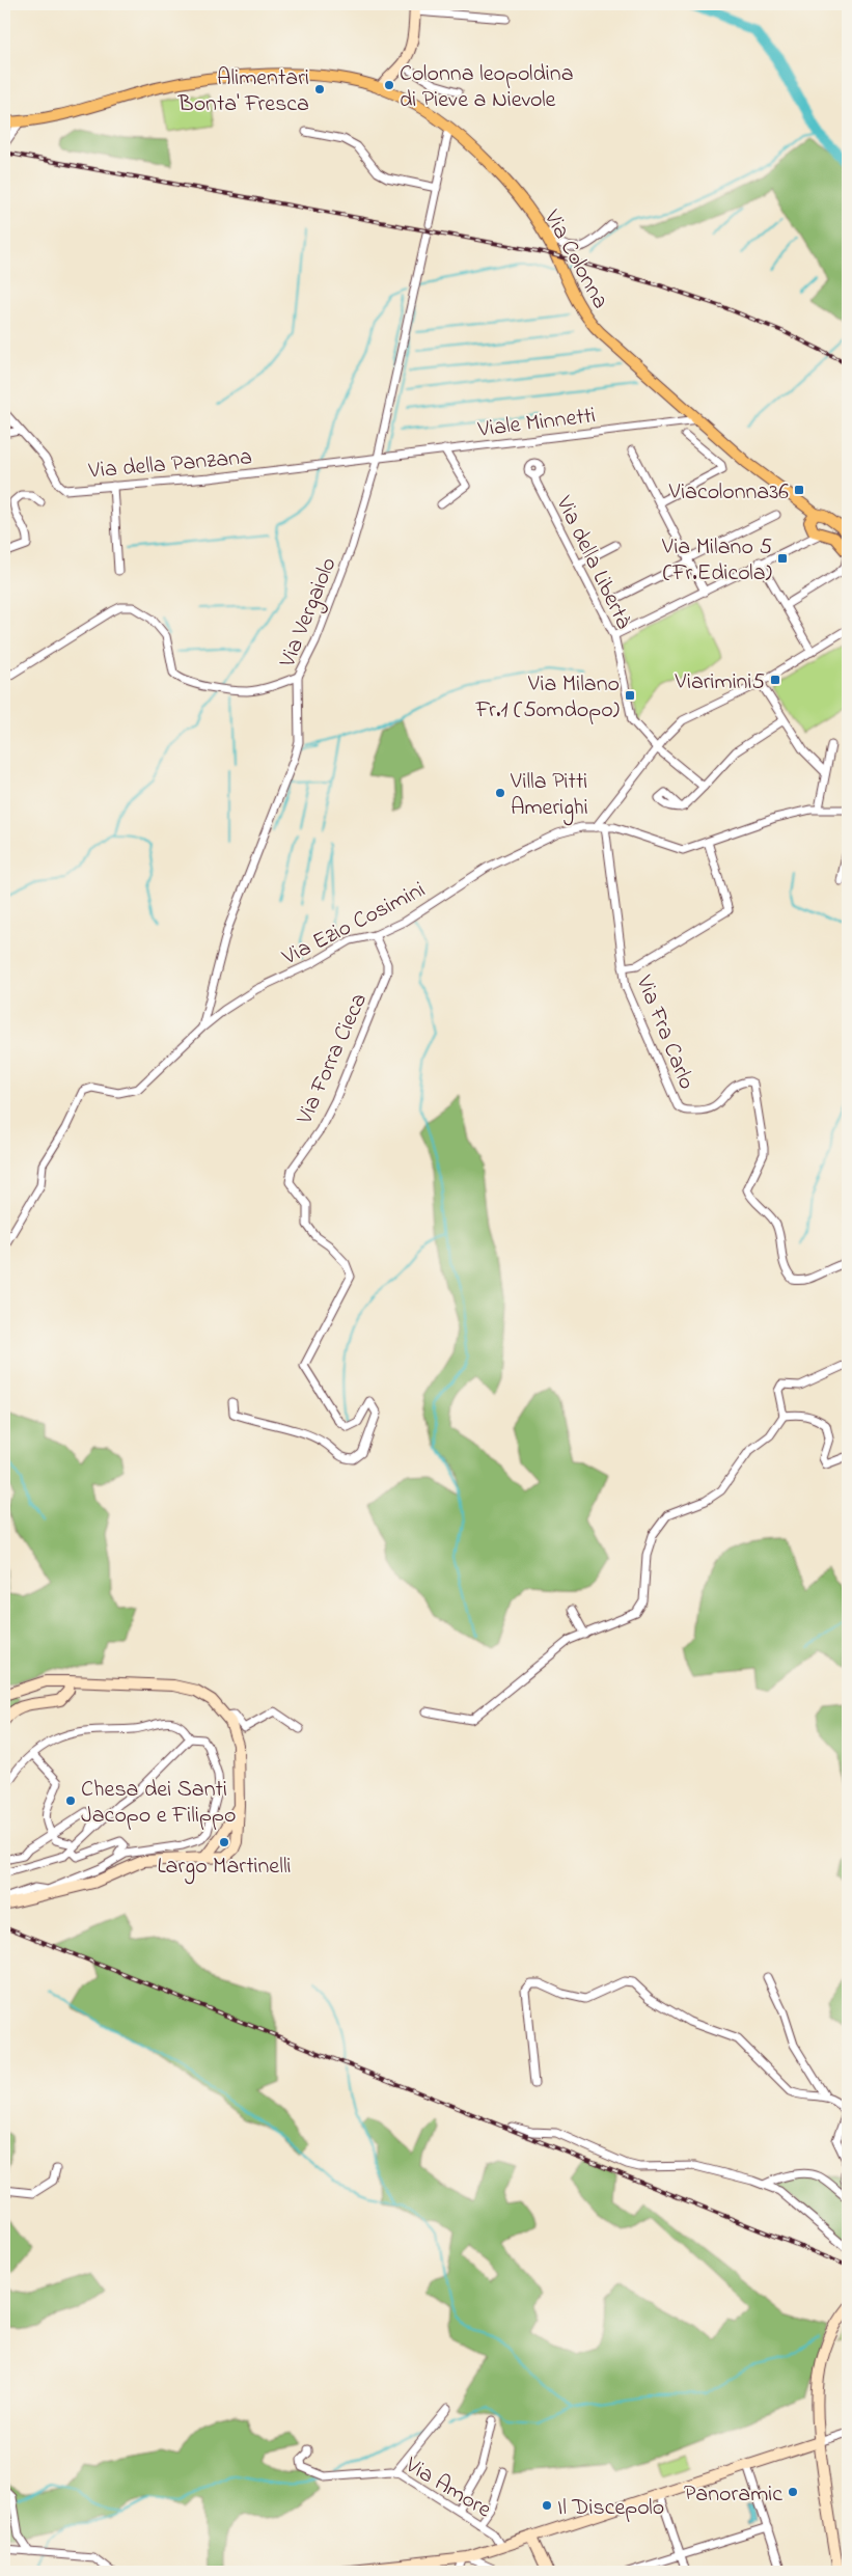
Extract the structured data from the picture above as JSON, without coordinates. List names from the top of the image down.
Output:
{
  "streets": {
    "main road": ["Via Colonna"],
    "street": [
      "Viale Minnetti",
      "Via della Panzana",
      "Via della Libertà",
      "Via Vergaiolo",
      "Via Ezio Cosimini",
      "Via Fra Carlo",
      "Via Forra Cieca",
      "Via Amore"
    ]
  },
  "crossings": [
    ["Via Colonna", "Viale Minnetti"],
    ["Viale Minnetti", "Via della Panzana"],
    ["Viale Minnetti", "Via Vergaiolo"],
    ["Via della Panzana", "Via Vergaiolo"],
    ["Via Vergaiolo", "Via Ezio Cosimini"],
    ["Via Ezio Cosimini", "Via Fra Carlo"],
    ["Via Ezio Cosimini", "Via Forra Cieca"]
  ],
  "places": {
    "other": [
      "Colonna leopoldina di Pieve a Nievole",
      "Alimentari Bonta' Fresca",
      "Villa Pitti Amerighi",
      "Chesa dei Santi Jacopo e Filippo",
      "Largo Martinelli",
      "Panoramic",
      "Il Discepolo"
    ],
    "transit": [
      "Viacolonna36",
      "Via Milano 5 (Fr.Edicola)",
      "Viarimini5",
      "Via Milano Fr.1 (50mdopo)"
    ]
  }
}
